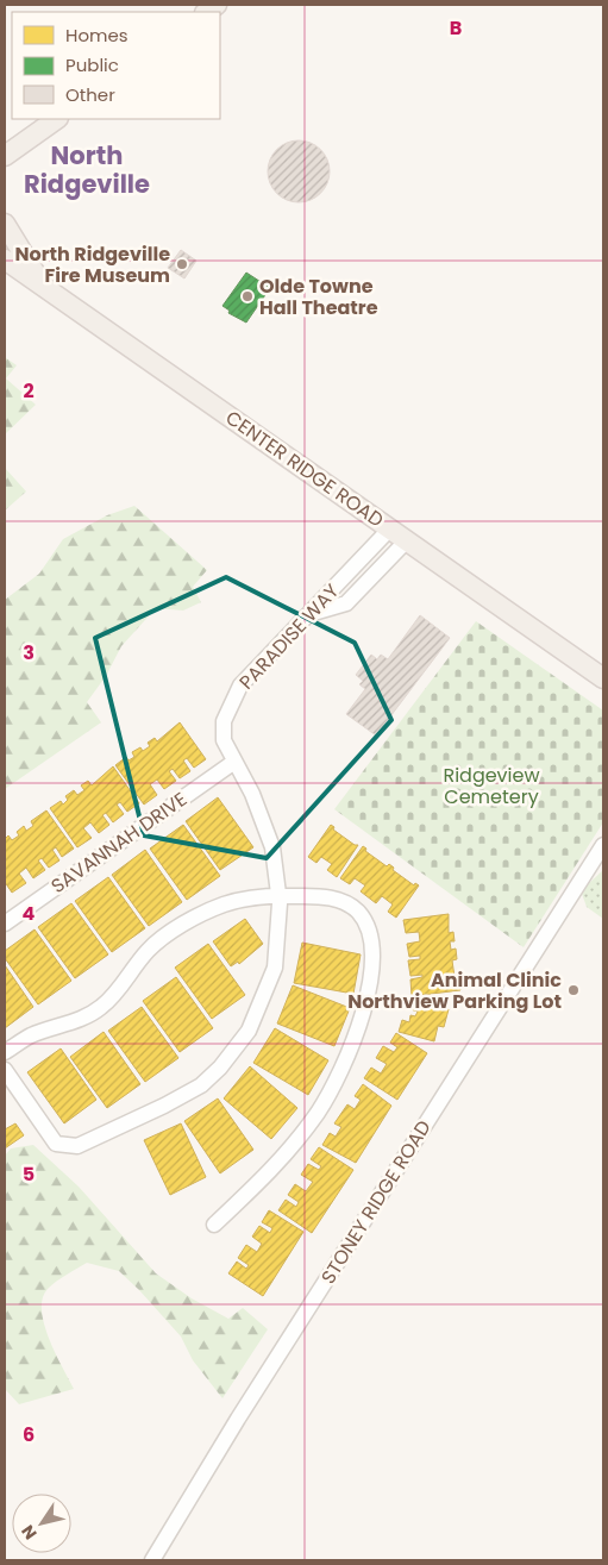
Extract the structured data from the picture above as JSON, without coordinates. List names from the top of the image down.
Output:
{
  "streets": {
    "main road": ["CENTER RIDGE ROAD"],
    "street": ["PARADISE WAY", "SAVANNAH DRIVE", "STONEY RIDGE ROAD"]
  },
  "crossings": [
    ["CENTER RIDGE ROAD", "PARADISE WAY"],
    ["PARADISE WAY", "SAVANNAH DRIVE"]
  ],
  "districts": ["North Ridgeville"],
  "parks": ["Ridgeview Cemetery"],
  "places": ["North Ridgeville Fire Museum", "Olde Towne Hall Theatre", "Animal Clinic Northview Parking Lot"],
  "legend": ["Homes", "Public", "Other"],
  "north": "bottom left",
  "grid": {
    "columns": ["B"],
    "rows": [
      "2",
      "3",
      "4",
      "5",
      "6"
    ]
  }
}
